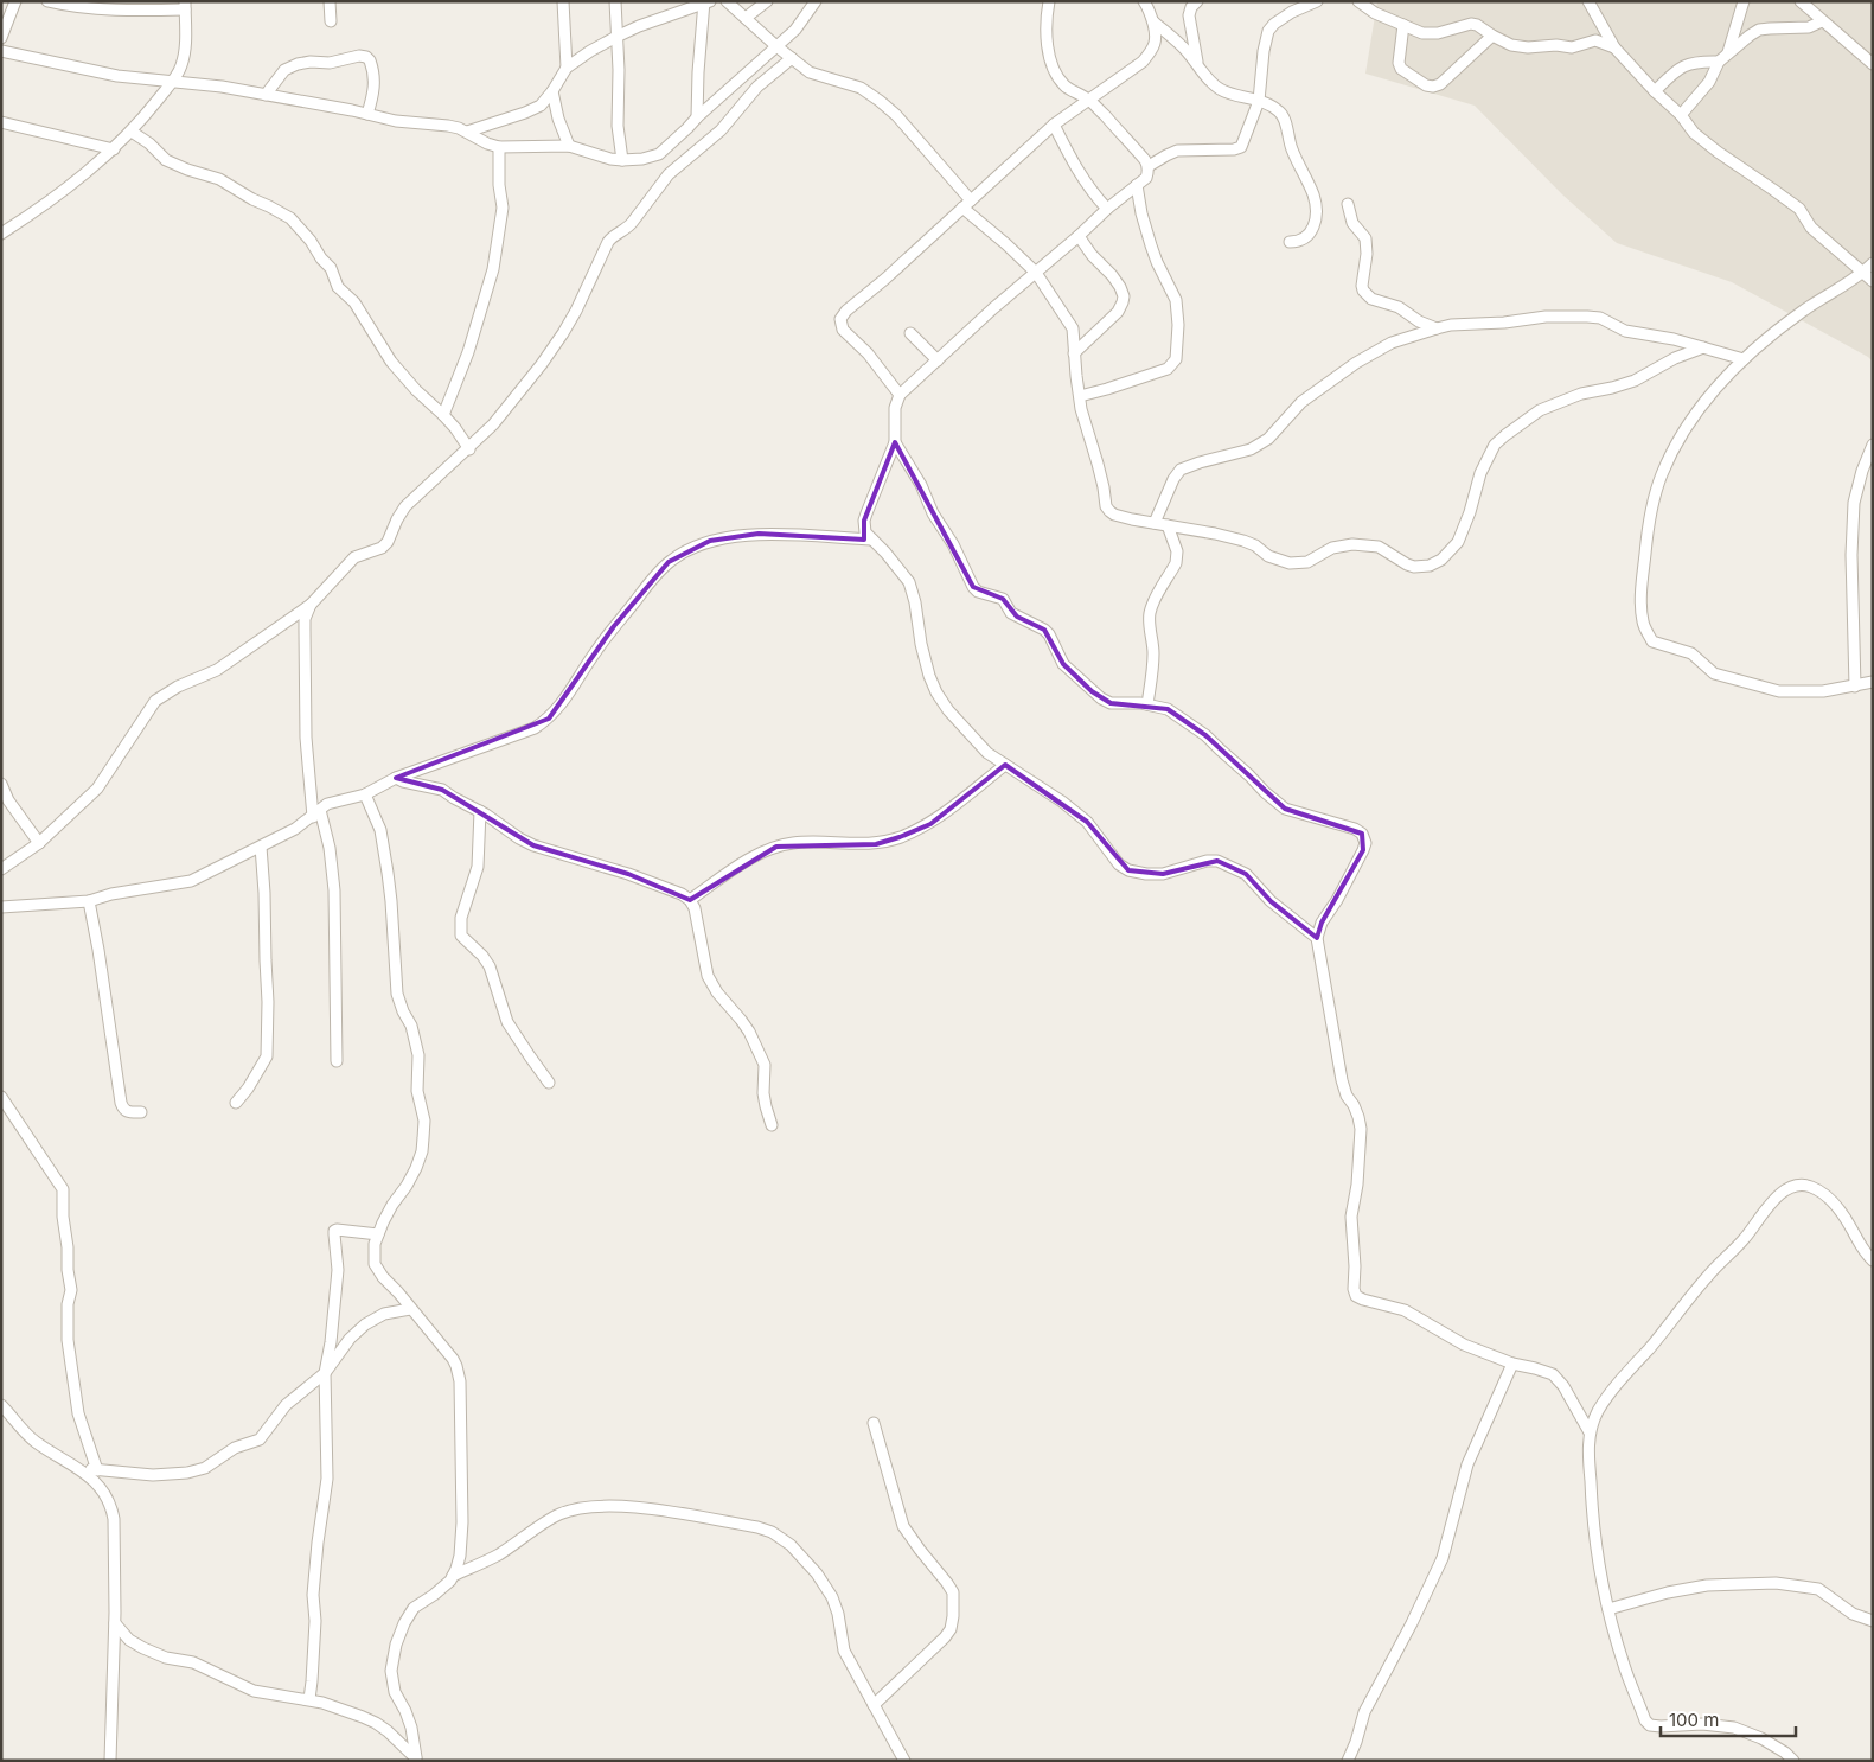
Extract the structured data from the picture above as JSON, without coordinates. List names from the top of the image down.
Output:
{
  "scale_bar": "100 m"
}
